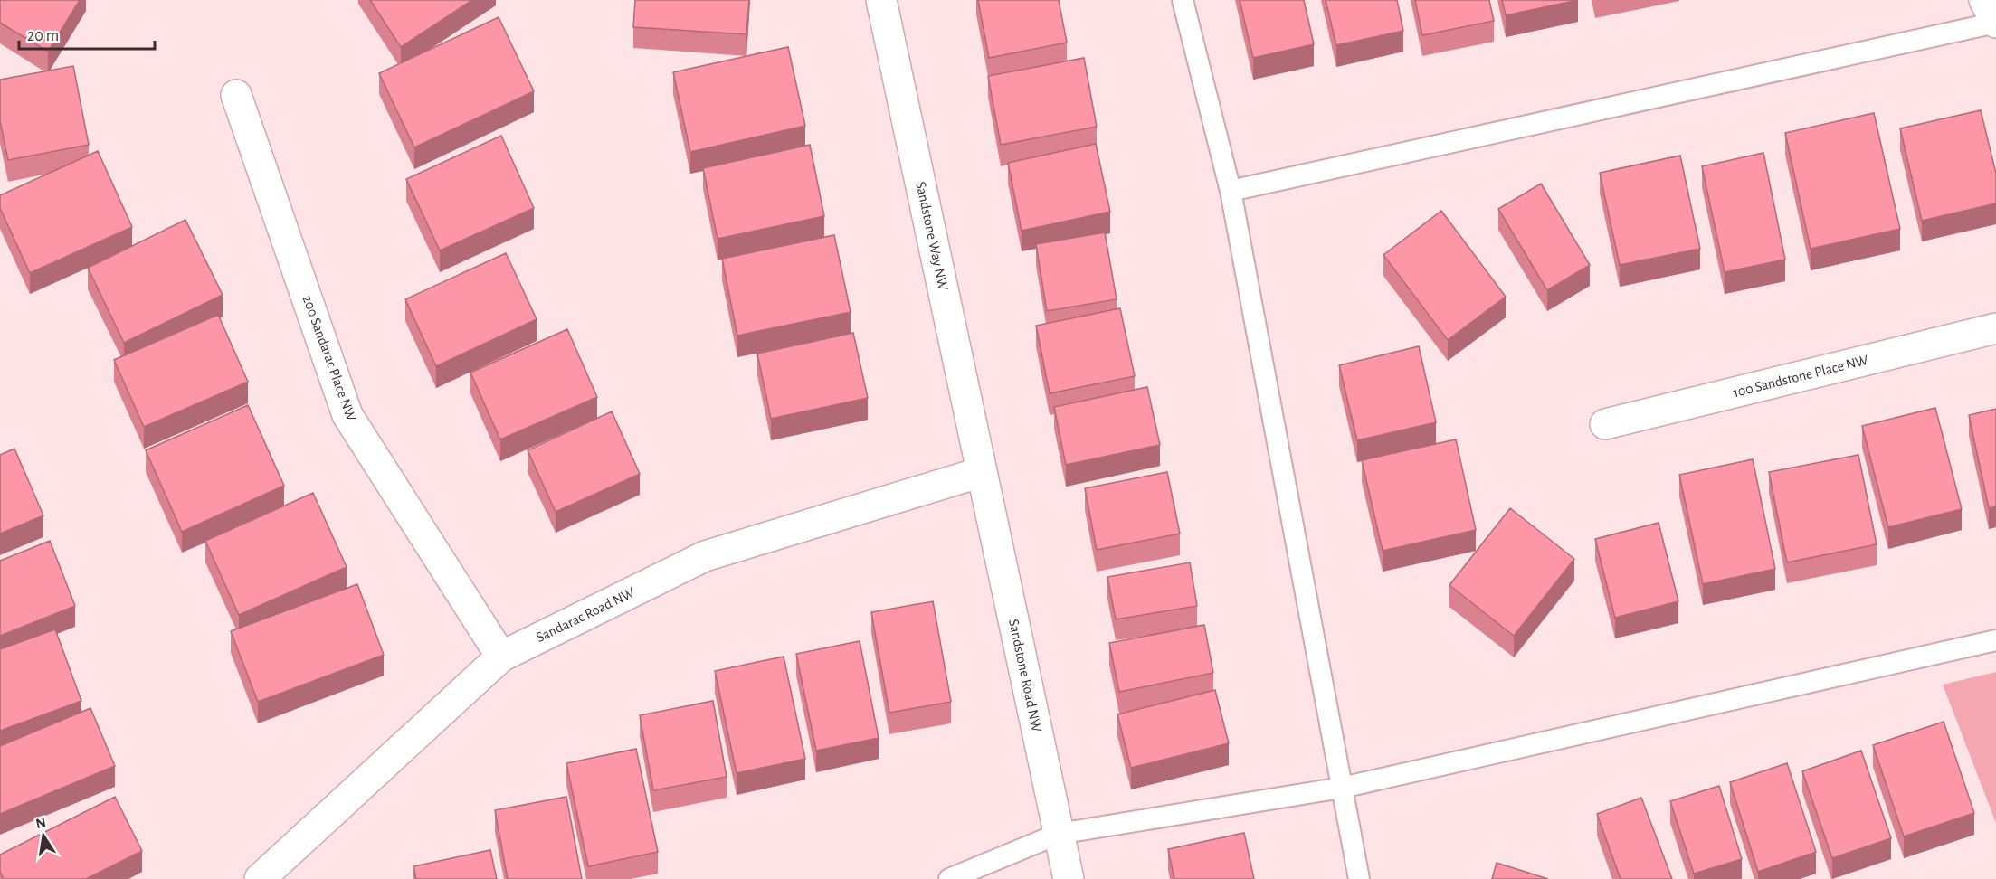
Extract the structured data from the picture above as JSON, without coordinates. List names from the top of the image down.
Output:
{
  "streets": {
    "street": [
      "Sandstone Way NW",
      "200 Sandarac Place NW",
      "100 Sandstone Place NW",
      "Sandarac Road NW",
      "Sandstone Road NW"
    ]
  },
  "crossings": [
    ["Sandstone Way NW", "Sandarac Road NW"],
    ["Sandstone Way NW", "Sandstone Road NW"],
    ["200 Sandarac Place NW", "Sandarac Road NW"],
    ["Sandarac Road NW", "Sandstone Road NW"]
  ],
  "scale_bar": "20 m",
  "north": "top"
}
